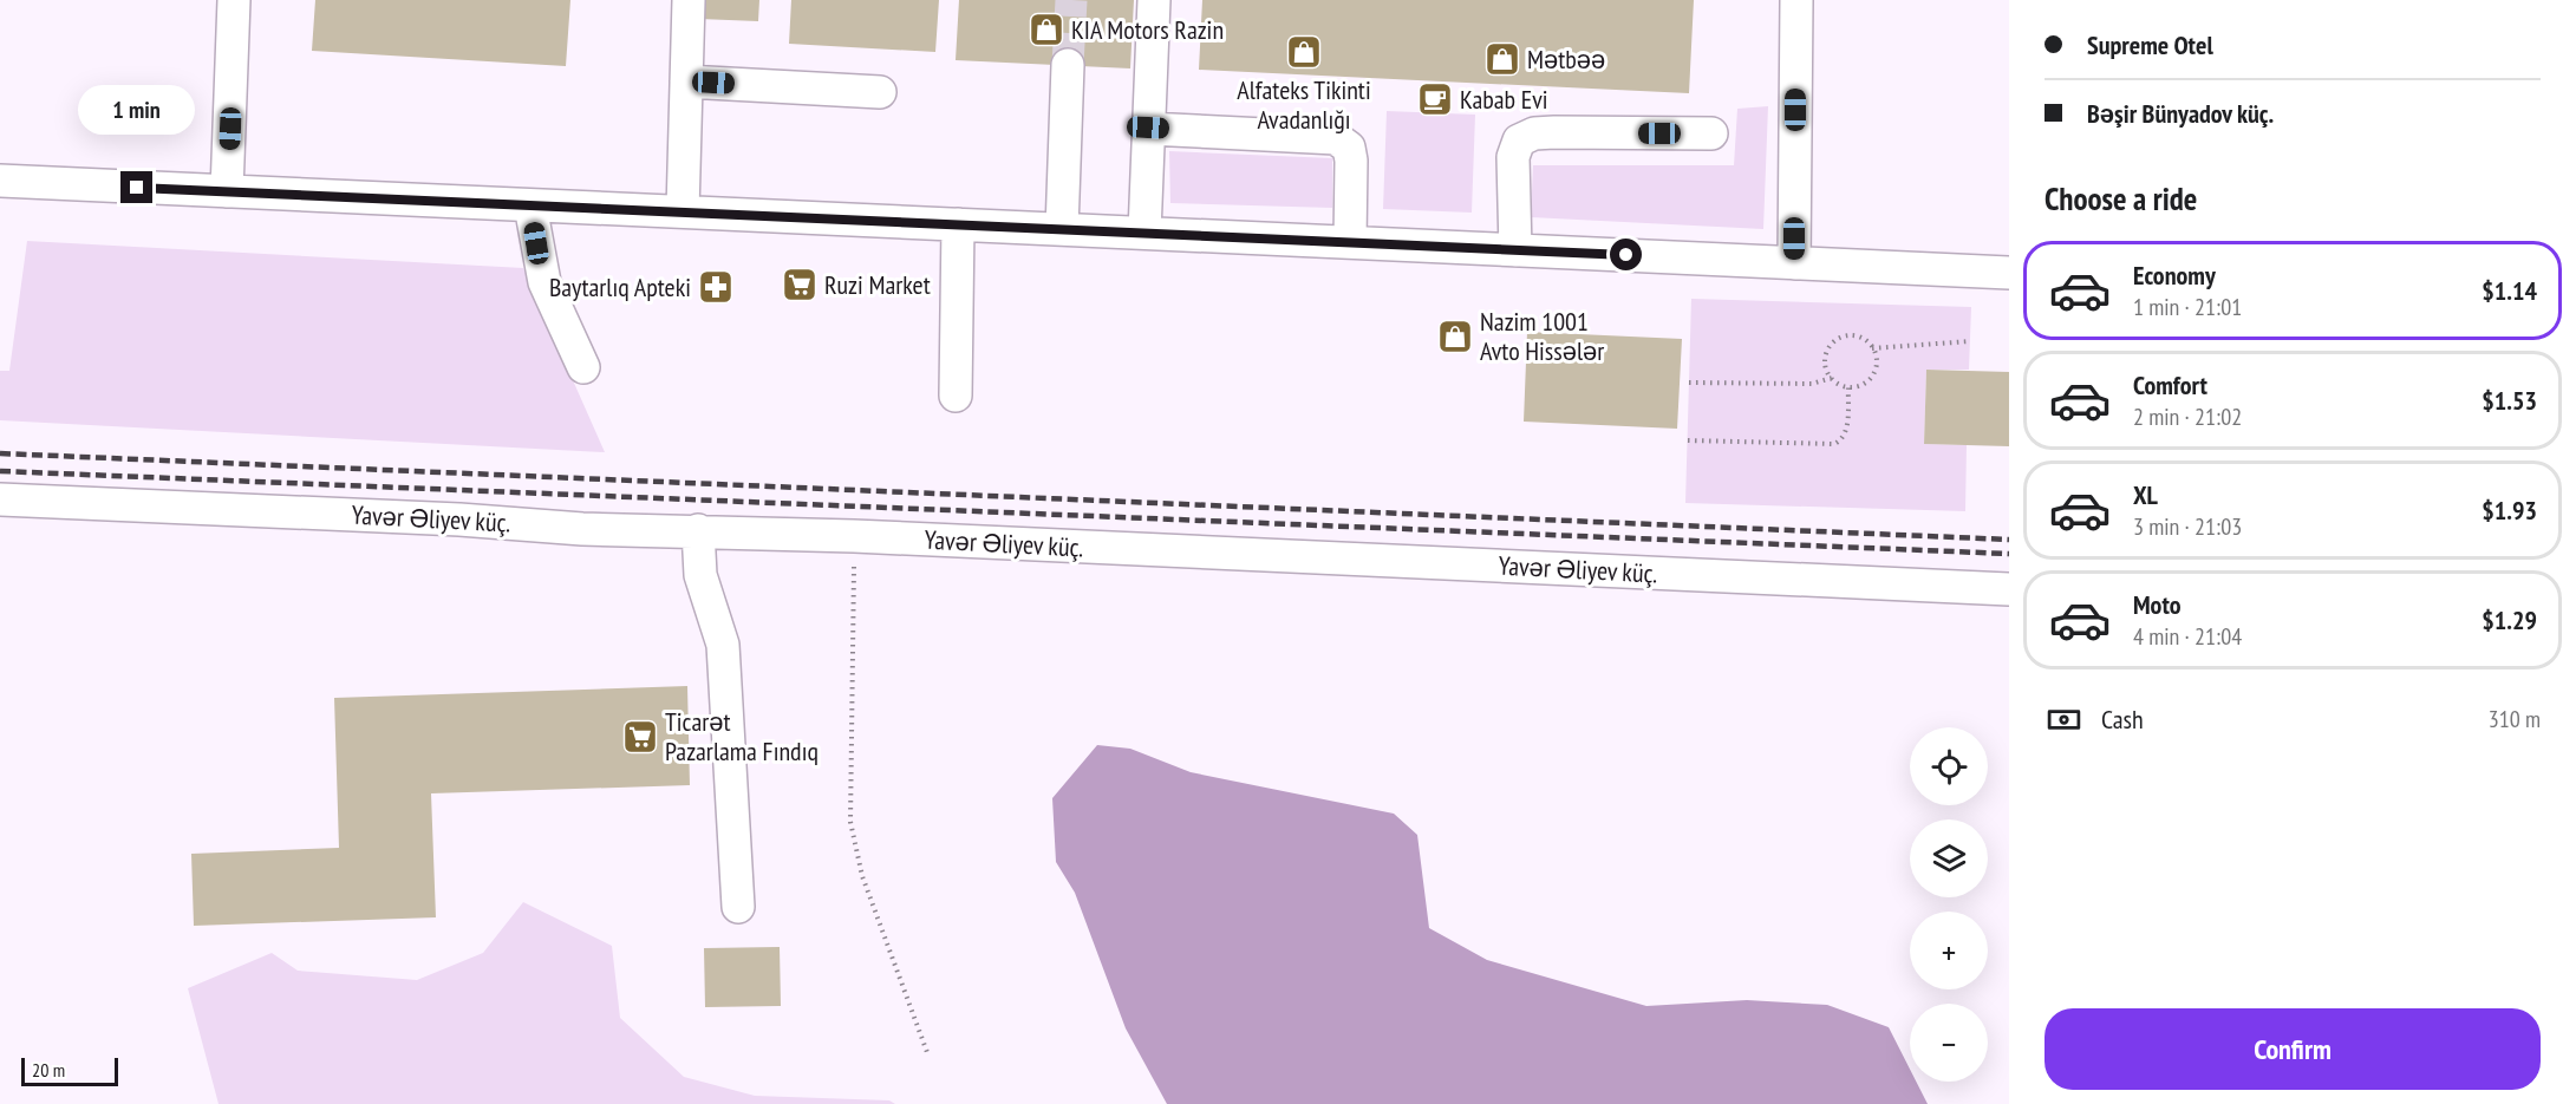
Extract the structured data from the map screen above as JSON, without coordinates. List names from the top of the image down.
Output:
{
  "streets": {
    "street": ["Yavər Əliyev küç."]
  },
  "places": {
    "shop": [
      "KIA Motors Razin",
      "Alfateks Tikinti Avadanlığı",
      "Mətbəə",
      "Nazim 1001 Avto Hissələr"
    ],
    "cafe": ["Kabab Evi"],
    "supermarket": ["Ruzi Market", "Ticarət Pazarlama Fındıq"],
    "pharmacy": ["Baytarlıq Apteki"]
  },
  "scale_bar": "20 m",
  "page": {
    "banner": ["Supreme Otel", "Bəşir Bünyadov küç."],
    "bubble": "1 min",
    "heading": "Choose a ride",
    "list": [
      {
        "name": "Economy",
        "note": "1 min · 21:01",
        "value": "$1.14"
      },
      {
        "name": "Comfort",
        "note": "2 min · 21:02",
        "value": "$1.53"
      },
      {
        "name": "XL",
        "note": "3 min · 21:03",
        "value": "$1.93"
      },
      {
        "name": "Moto",
        "note": "4 min · 21:04",
        "value": "$1.29"
      }
    ],
    "pay": ["Cash", "310 m"],
    "map_buttons": ["+", "−"],
    "buttons": "Confirm",
    "scale": "20 m"
  }
}
